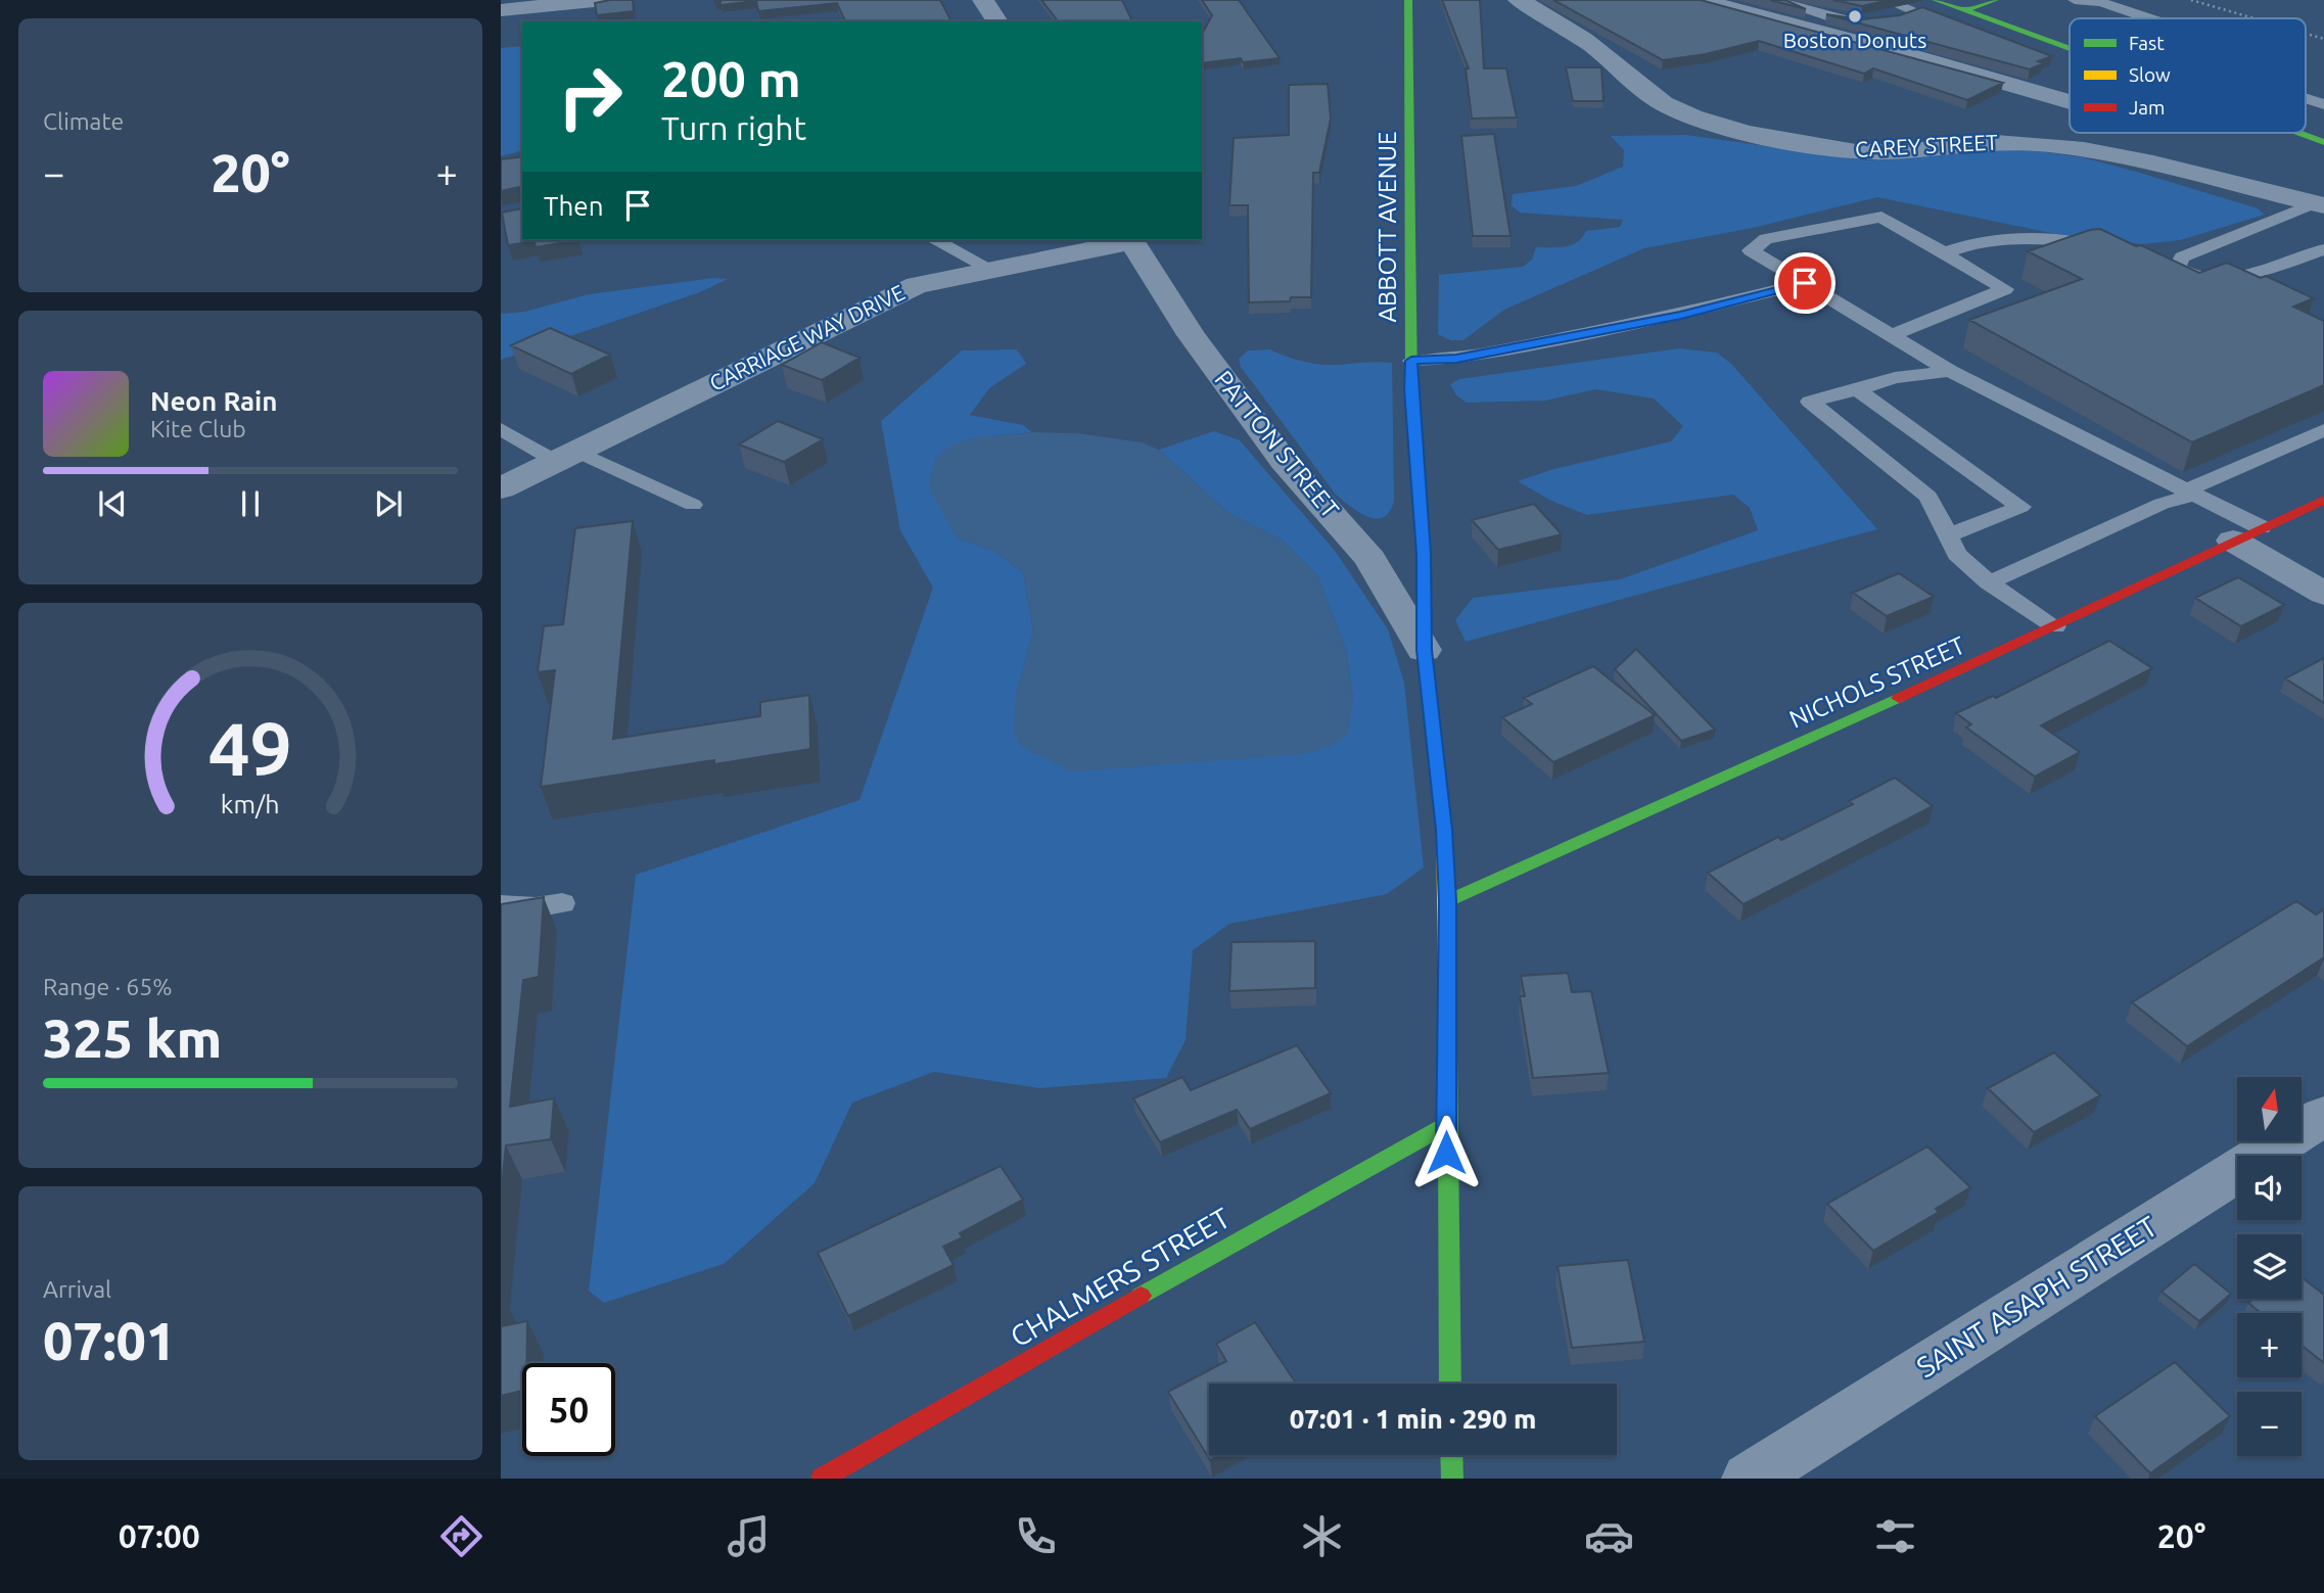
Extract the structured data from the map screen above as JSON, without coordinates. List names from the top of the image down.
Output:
{
  "streets": {
    "main road": ["ABBOTT AVENUE", "NICHOLS STREET", "CHALMERS STREET"],
    "street": [
      "CAREY STREET",
      "CARRIAGE WAY DRIVE",
      "PATTON STREET",
      "SAINT ASAPH STREET"
    ]
  },
  "crossings": [
    ["ABBOTT AVENUE", "PATTON STREET"],
    ["ABBOTT AVENUE", "NICHOLS STREET"],
    ["ABBOTT AVENUE", "CHALMERS STREET"]
  ],
  "places": ["Boston Donuts"],
  "legend": ["Fast", "Slow", "Jam"],
  "north": "top",
  "page": {
    "tile": [
      "Climate",
      ["Range · 65%", "325 km"],
      ["Arrival", "07:01"]
    ],
    "turn": ["200 m", "Turn right"],
    "heat": ["−", "20°", "+"],
    "then": "Then",
    "song": ["Neon Rain", "Kite Club"],
    "map_buttons": ["+", "−"],
    "limit": "50",
    "trip": "07:01 · 1 min · 290 m",
    "tabs": ["07:00", "20°"],
    "gauge": ["49", "km/h"]
  }
}
